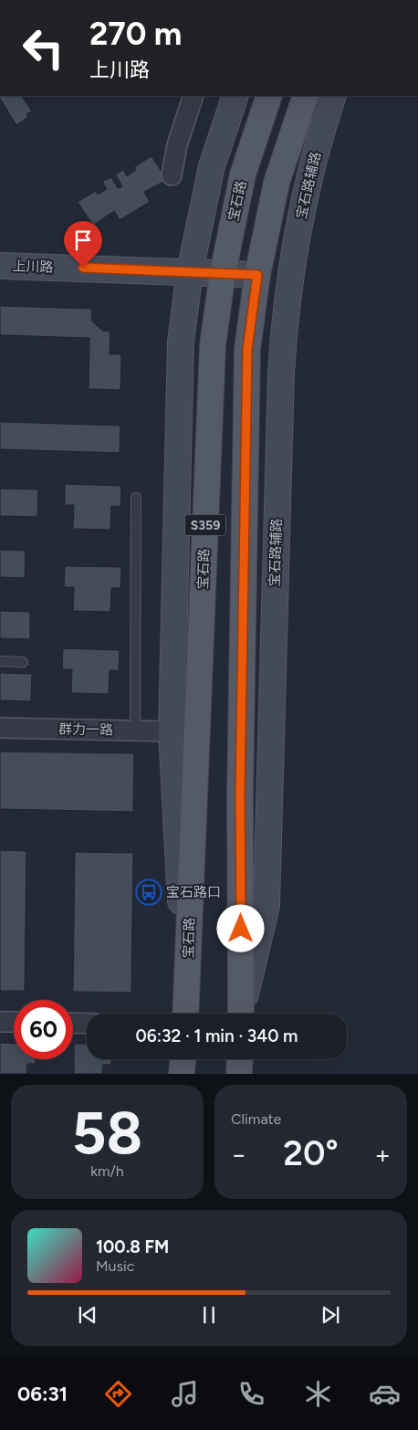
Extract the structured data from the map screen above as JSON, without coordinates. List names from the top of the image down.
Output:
{
  "streets": {
    "main road": [
      "宝石路辅路",
      "宝石路",
      "上川路",
      "S359"
    ],
    "street": ["群力一路"]
  },
  "crossings": [
    ["宝石路", "上川路"],
    ["上川路", "S359"]
  ],
  "places": {
    "bus stop": ["宝石路口"]
  },
  "page": {
    "turn": ["270 m", "上川路"],
    "limit": "60",
    "trip": "06:32 · 1 min · 340 m",
    "tile": [
      ["58", "km/h"],
      "Climate"
    ],
    "heat": ["−", "20°", "+"],
    "song": ["100.8 FM", "Music"],
    "tabs": "06:31"
  }
}
